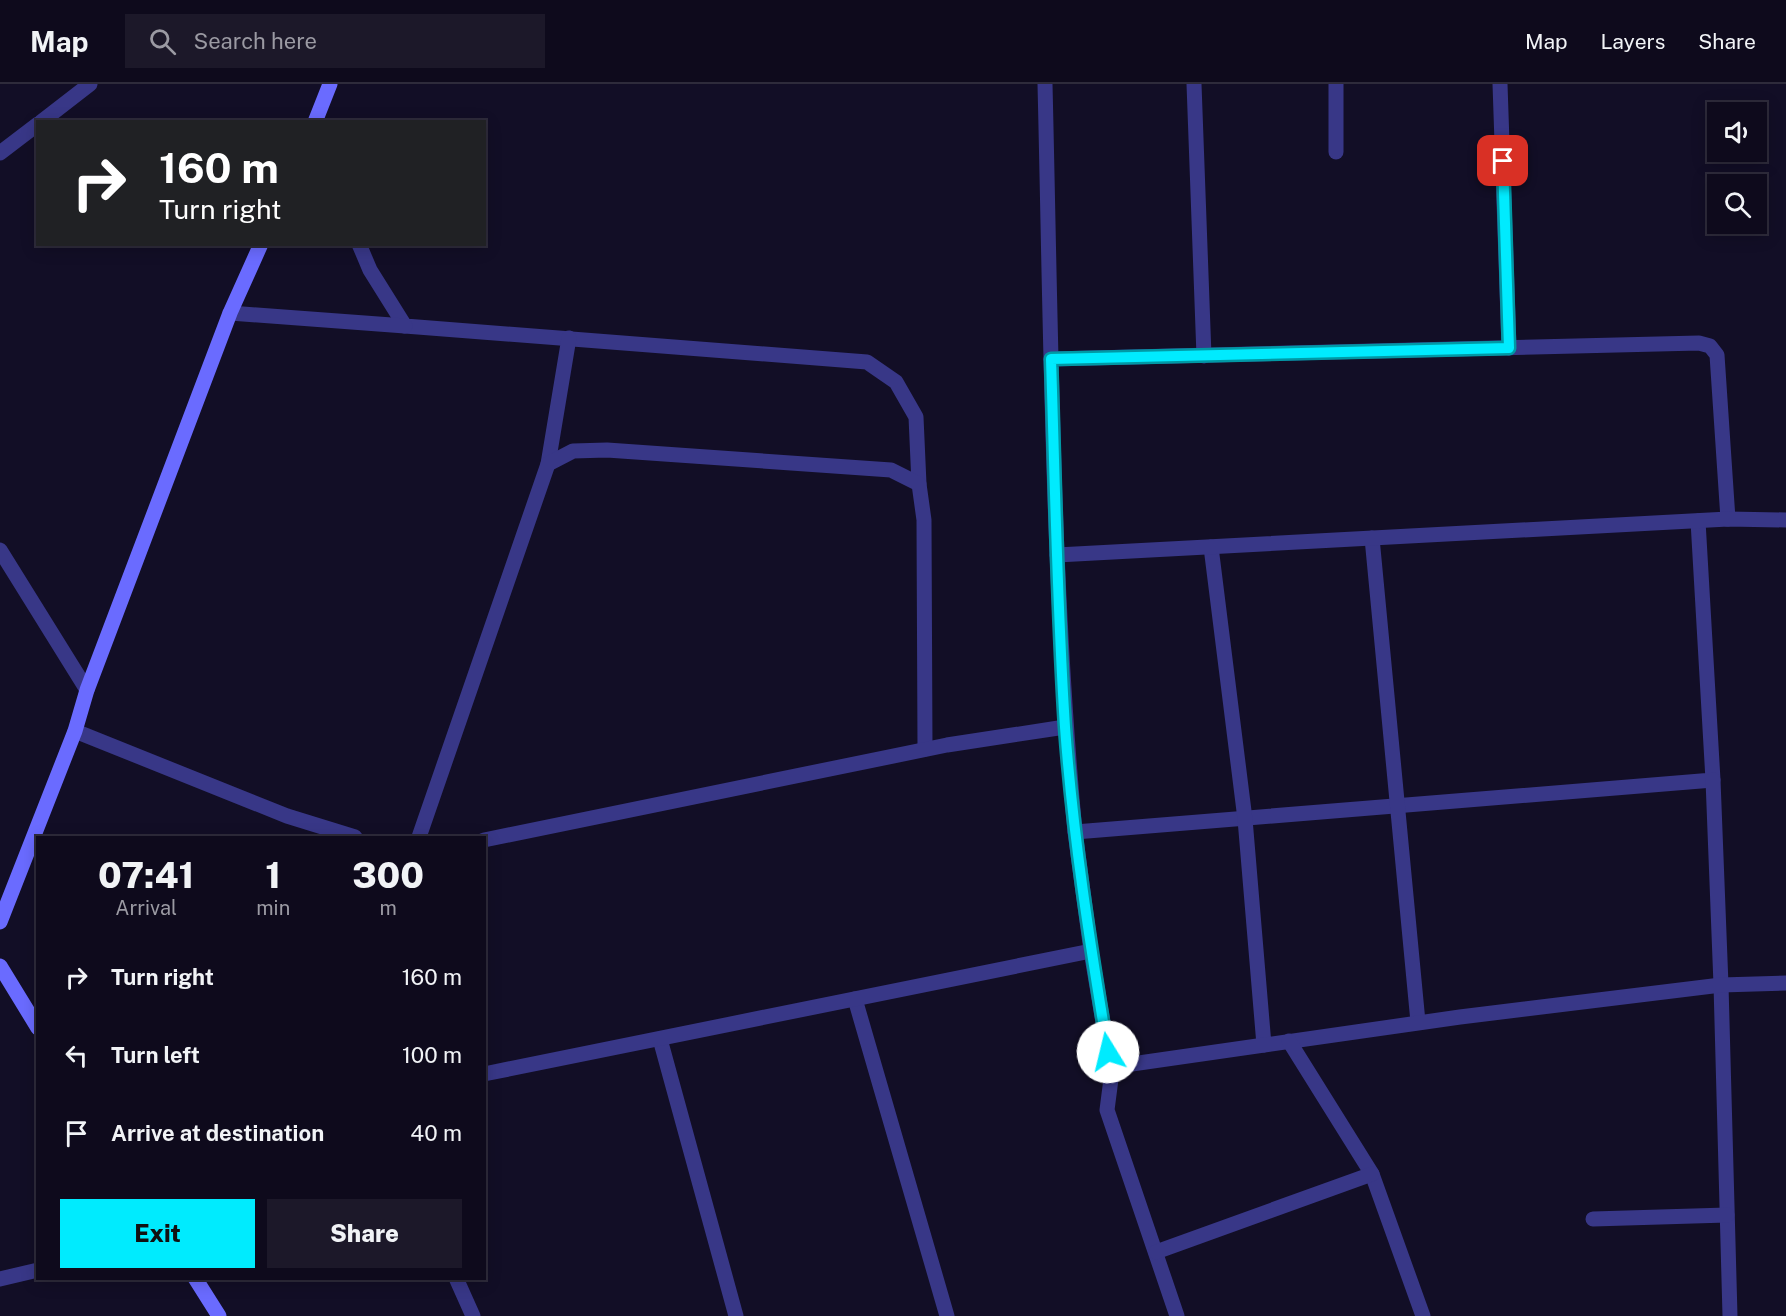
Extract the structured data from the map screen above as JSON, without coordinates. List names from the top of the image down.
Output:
{
  "page": {
    "header": "Map",
    "search": "Search here",
    "nav": ["Map", "Layers", "Share"],
    "turn": ["160 m", "Turn right"],
    "eta": [
      "07:41",
      "Arrival",
      "1",
      "min",
      "300",
      "m"
    ],
    "list": [
      {
        "name": "Turn right",
        "value": "160 m"
      },
      {
        "name": "Turn left",
        "value": "100 m"
      },
      {
        "name": "Arrive at destination",
        "value": "40 m"
      }
    ],
    "buttons": ["Exit", "Share"]
  }
}
